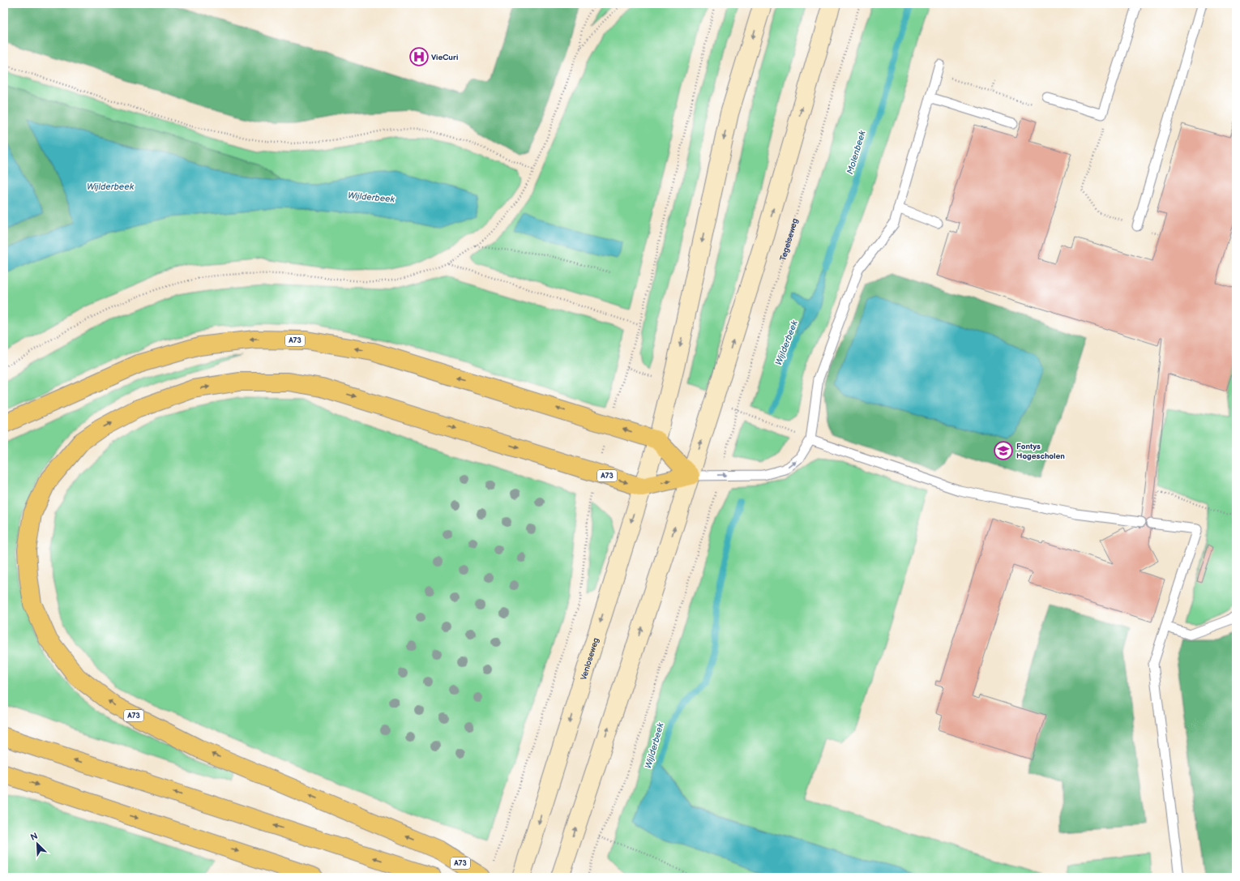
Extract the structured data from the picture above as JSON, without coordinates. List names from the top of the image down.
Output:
{
  "streets": {
    "highway": ["A73"],
    "main road": ["Venloseweg"],
    "path": ["Tegelseweg"]
  },
  "crossings": [
    ["A73", "Venloseweg"]
  ],
  "water": ["Molenbeek", "Wijlderbeek"],
  "places": {
    "hospital": ["VieCuri"],
    "school or university": ["Fontys Hogescholen"]
  },
  "north": "top left"
}
